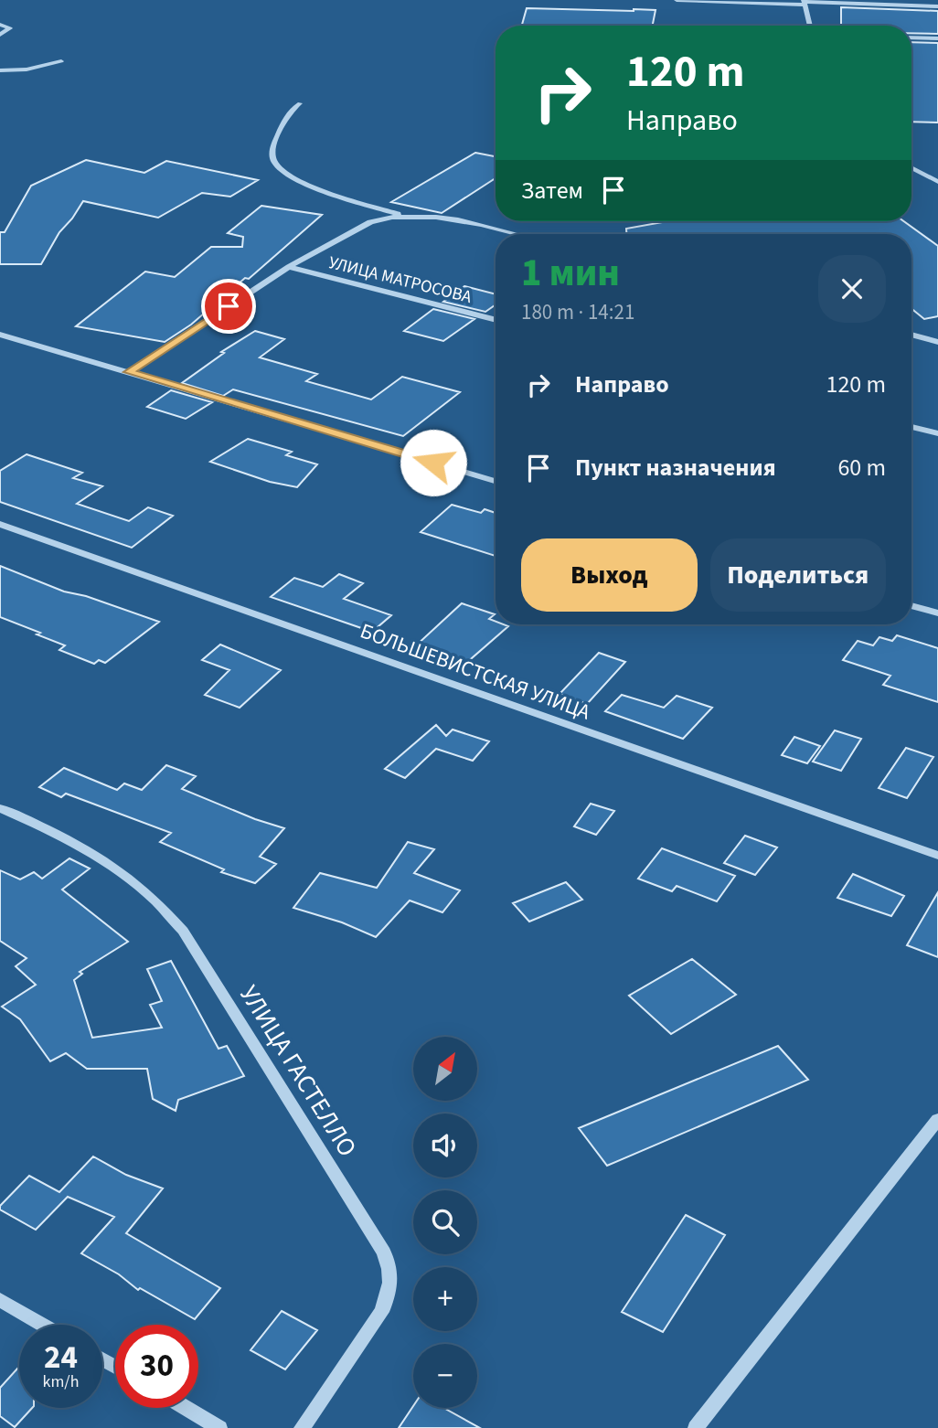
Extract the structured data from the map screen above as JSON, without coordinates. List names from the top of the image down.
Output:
{
  "streets": {
    "street": ["УЛИЦА МАТРОСОВА", "БОЛЬШЕВИСТСКАЯ УЛИЦА", "УЛИЦА ГАСТЕЛЛО"]
  },
  "north": "top right",
  "page": {
    "turn": ["120 m", "Направо"],
    "then": "Затем",
    "heading": ["1 мин", "180 m · 14:21"],
    "list": [
      {
        "name": "Направо",
        "value": "120 m"
      },
      {
        "name": "Пункт назначения",
        "value": "60 m"
      }
    ],
    "buttons": ["Выход", "Поделиться"],
    "map_buttons": ["+", "−"],
    "speed": "24 km/h",
    "limit": "30"
  }
}
